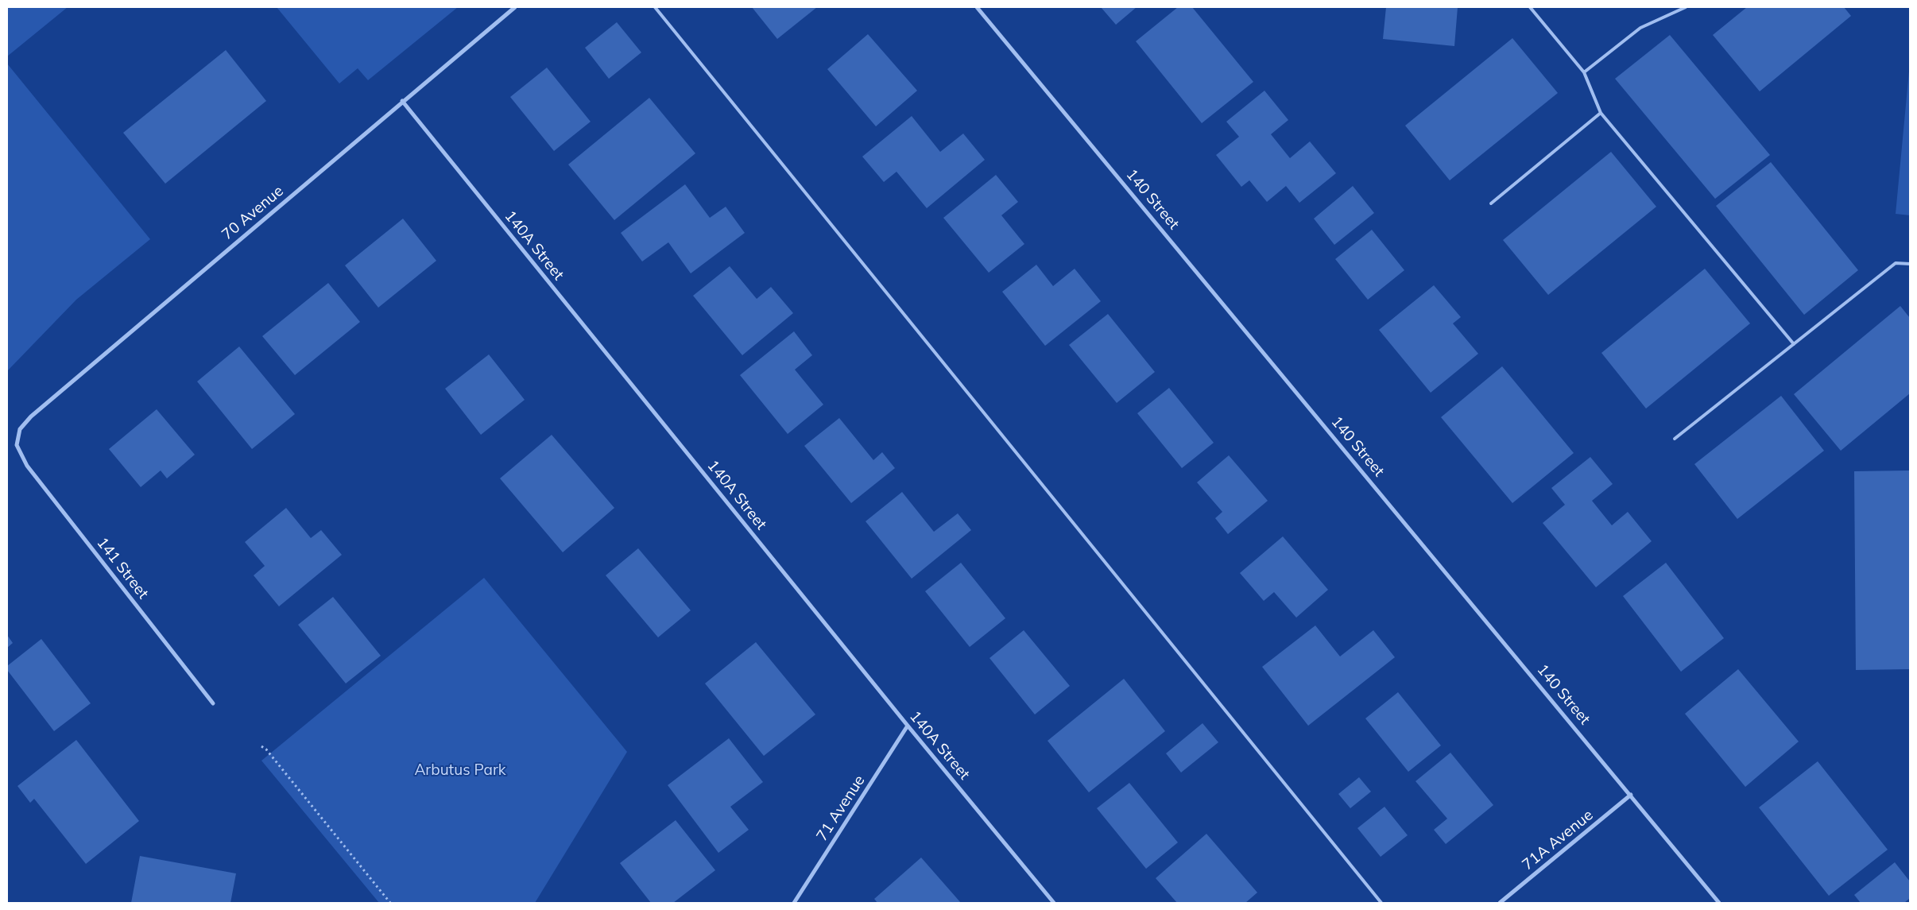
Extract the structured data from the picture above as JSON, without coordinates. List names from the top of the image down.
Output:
{
  "streets": {
    "street": [
      "140 Street",
      "70 Avenue",
      "140A Street",
      "141 Street",
      "71 Avenue",
      "71A Avenue"
    ]
  },
  "crossings": [
    ["140 Street", "71A Avenue"],
    ["70 Avenue", "140A Street"],
    ["70 Avenue", "141 Street"],
    ["140A Street", "71 Avenue"]
  ],
  "parks": ["Arbutus Park"]
}
